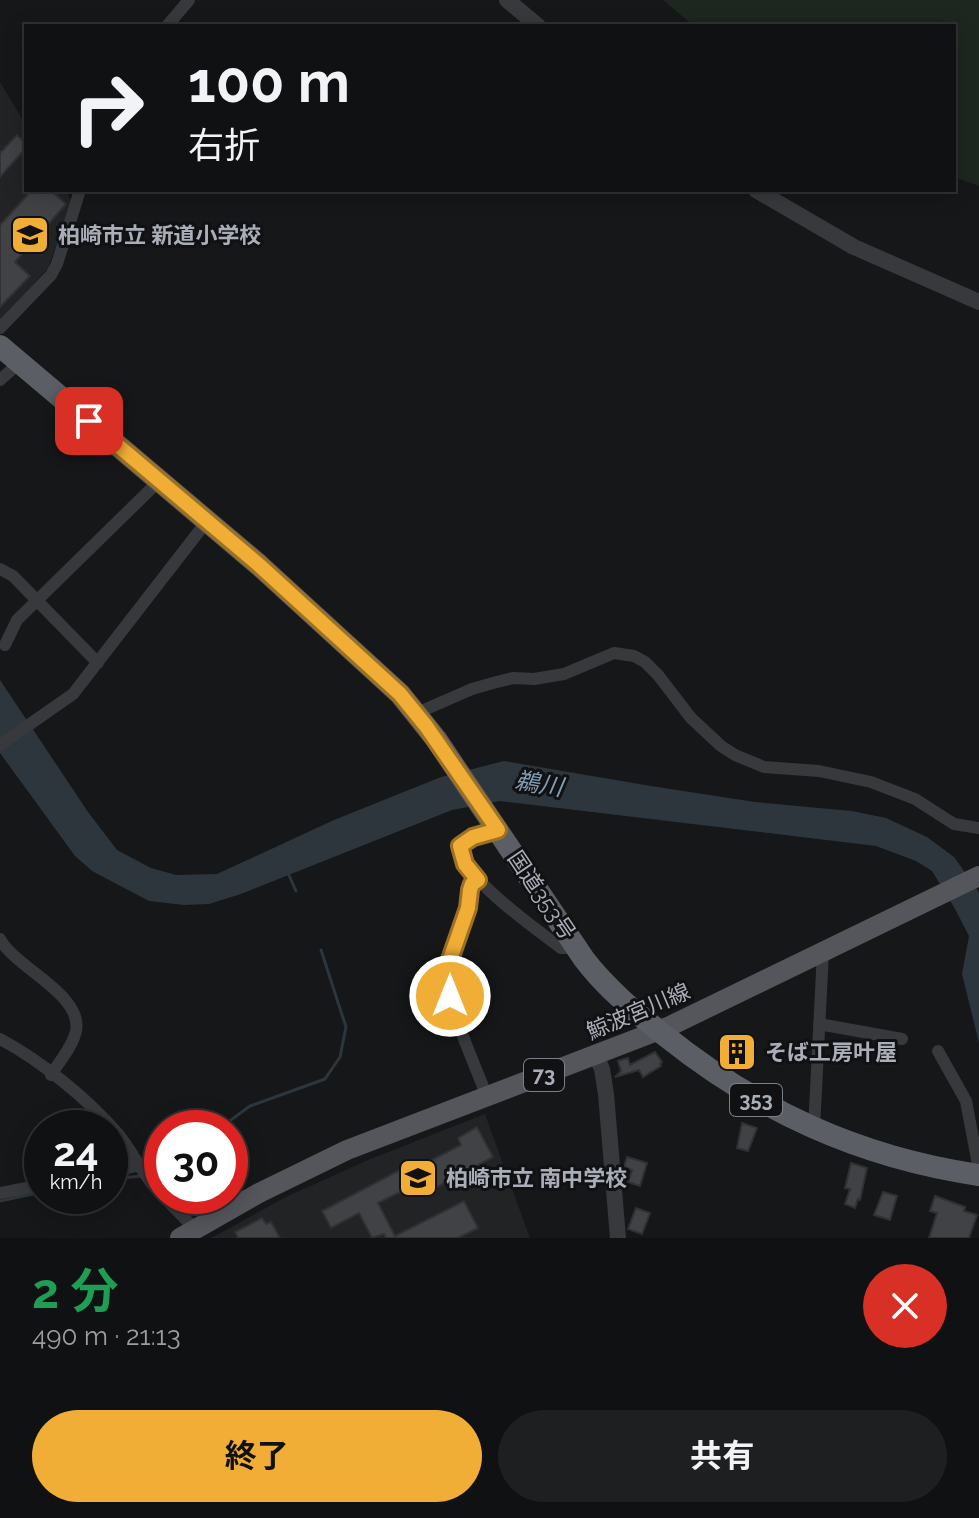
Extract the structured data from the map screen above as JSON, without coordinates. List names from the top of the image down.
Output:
{
  "streets": {
    "highway": ["国道353号", "353"],
    "main road": ["鯨波宮川線", "73"]
  },
  "crossings": [
    ["国道353号", "鯨波宮川線"]
  ],
  "water": ["鵜川"],
  "places": {
    "school or university": ["柏崎市立 新道小学校", "柏崎市立 南中学校"],
    "building": ["そば工房叶屋"]
  },
  "page": {
    "turn": ["100 m", "右折"],
    "speed": "24 km/h",
    "limit": "30",
    "heading": ["2 分", "490 m · 21:13"],
    "buttons": ["終了", "共有"]
  }
}
